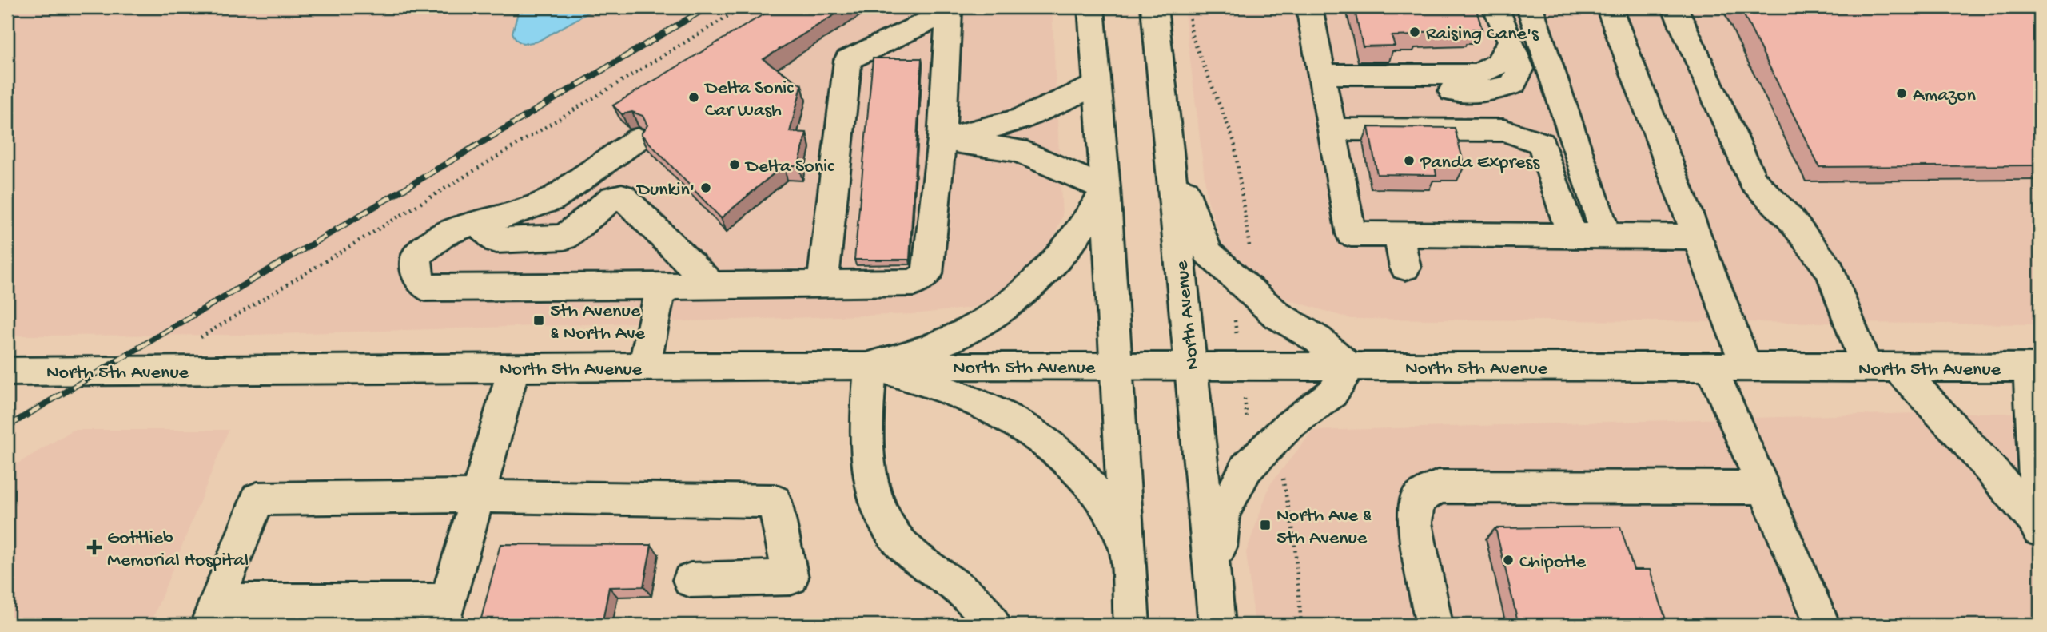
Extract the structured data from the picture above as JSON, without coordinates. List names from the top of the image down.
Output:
{
  "streets": {
    "main road": ["North Avenue", "North 5th Avenue"]
  },
  "crossings": [
    ["North Avenue", "North 5th Avenue"]
  ],
  "places": {
    "other": [
      "Raising Cane's",
      "Amazon",
      "Delta Sonic Car Wash",
      "Panda Express",
      "Delta Sonic",
      "Dunkin'",
      "Chipotle"
    ],
    "transit": ["5th Avenue & North Ave", "North Ave & 5th Avenue"],
    "health": ["Gottlieb Memorial Hospital"]
  }
}
